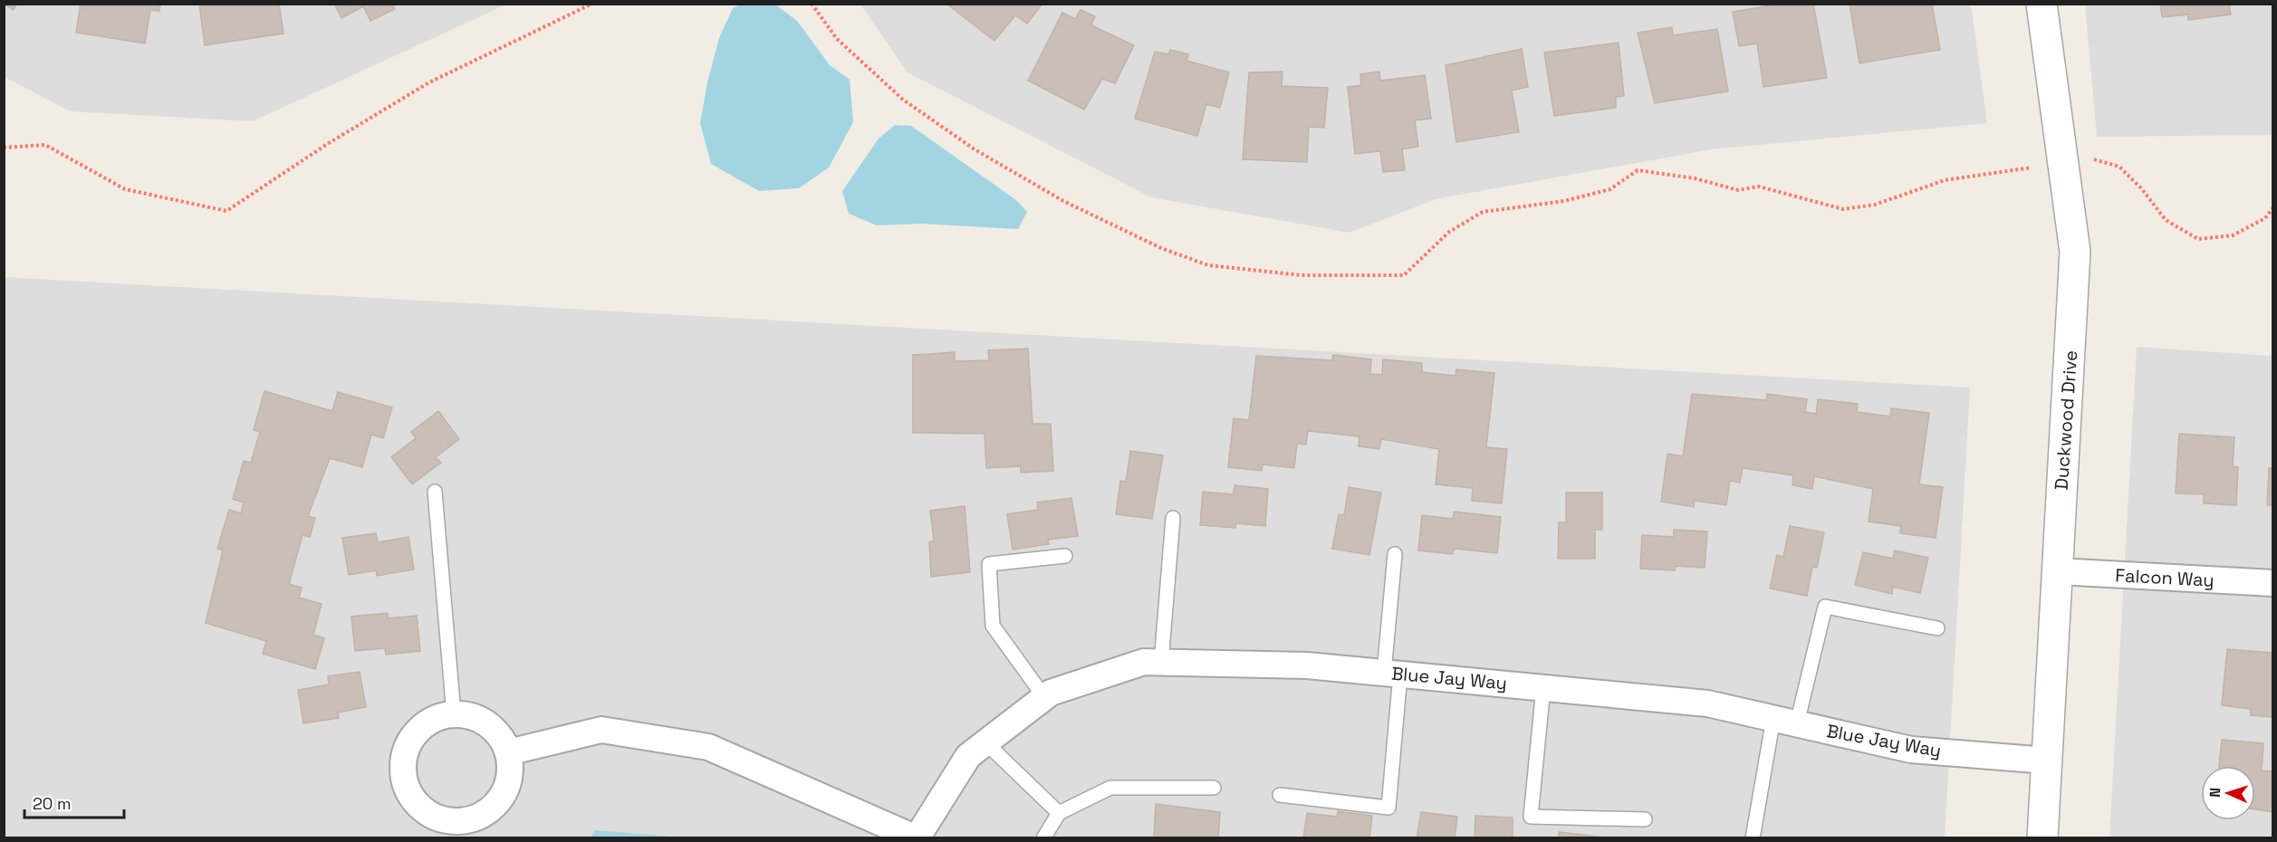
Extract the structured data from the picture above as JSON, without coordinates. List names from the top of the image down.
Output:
{
  "streets": {
    "street": ["Duckwood Drive", "Falcon Way", "Blue Jay Way"]
  },
  "crossings": [
    ["Duckwood Drive", "Falcon Way"],
    ["Duckwood Drive", "Blue Jay Way"]
  ],
  "scale_bar": "20 m",
  "north": "left"
}
